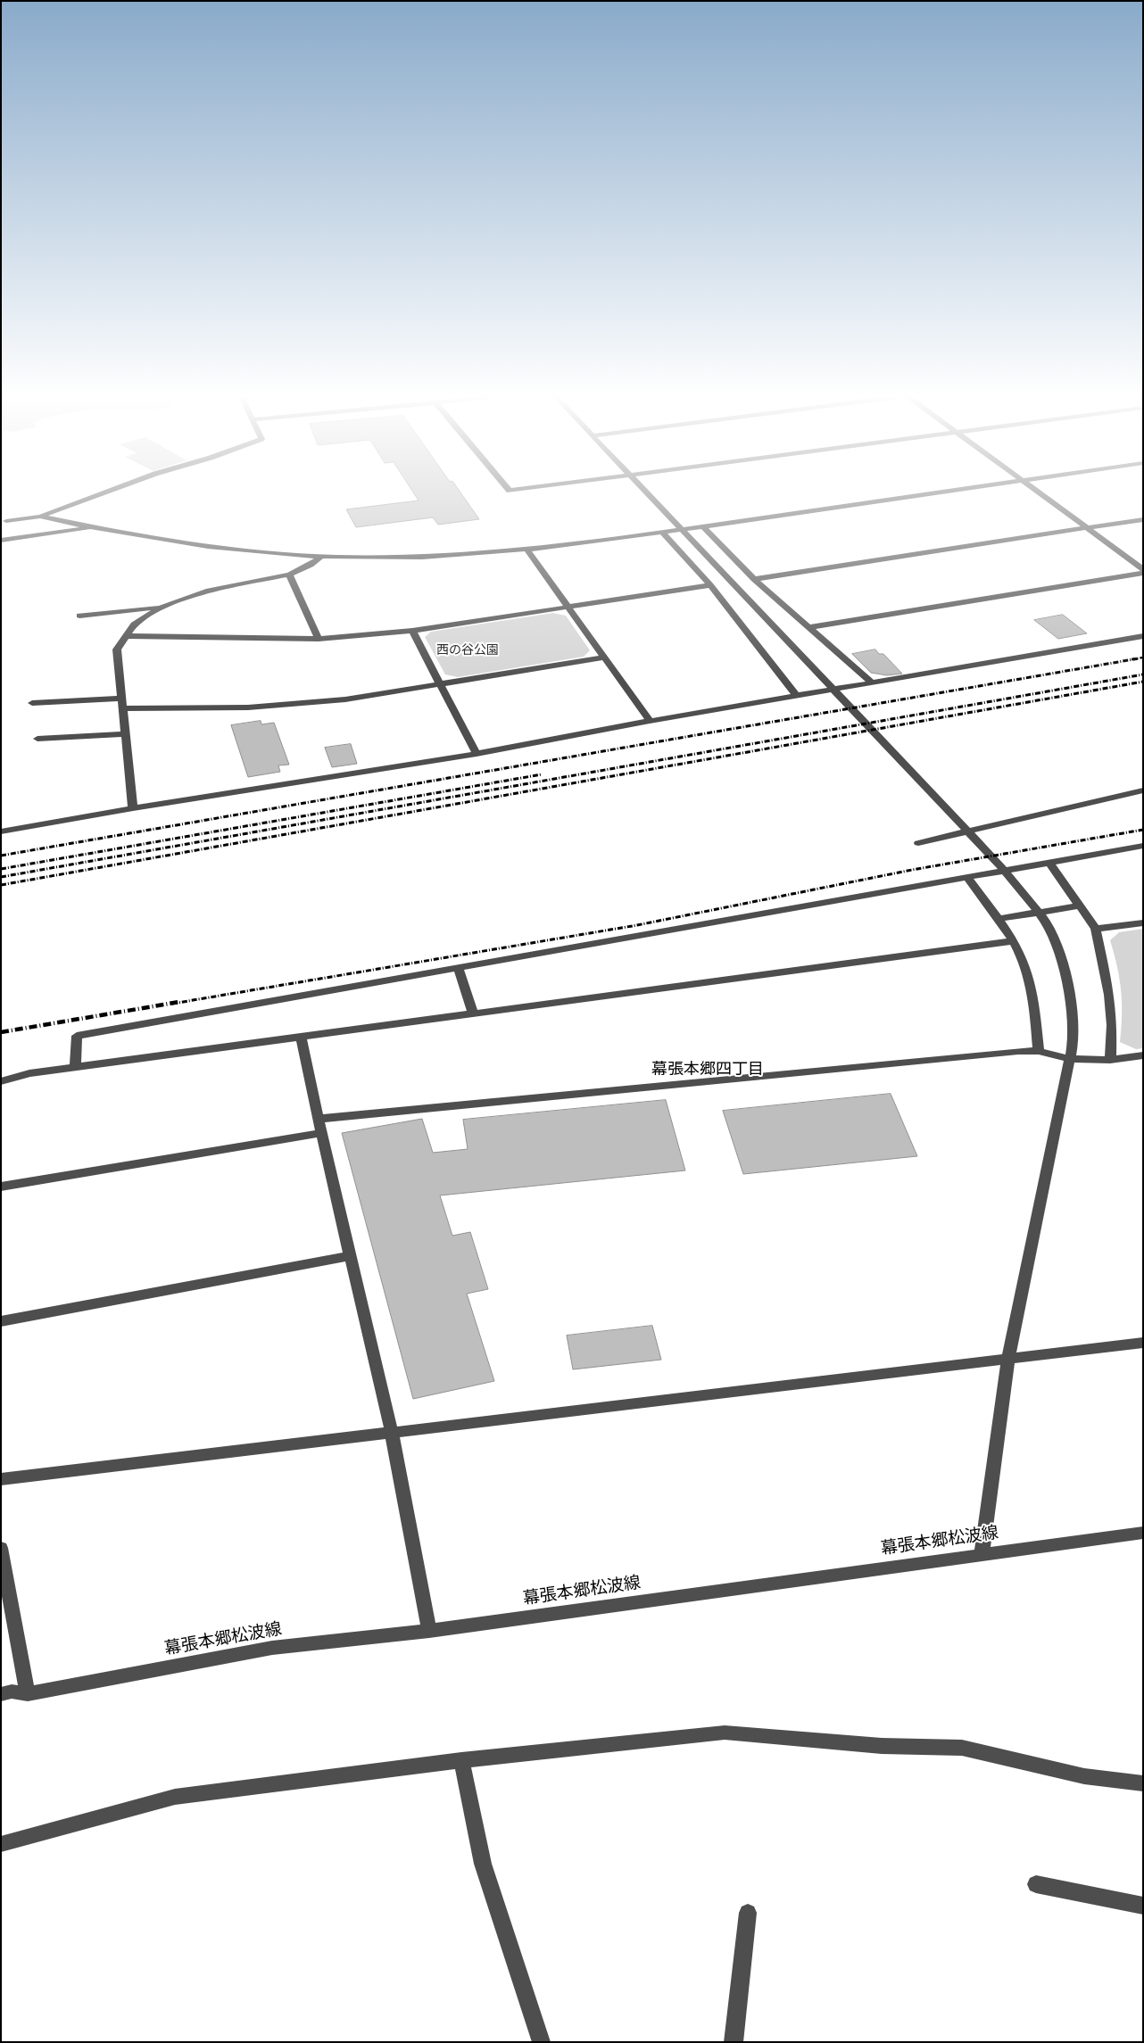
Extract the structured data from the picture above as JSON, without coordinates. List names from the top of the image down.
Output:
{
  "streets": {
    "street": ["幕張本郷松波線"]
  },
  "districts": ["幕張本郷四丁目"],
  "parks": ["西の谷公園"]
}
